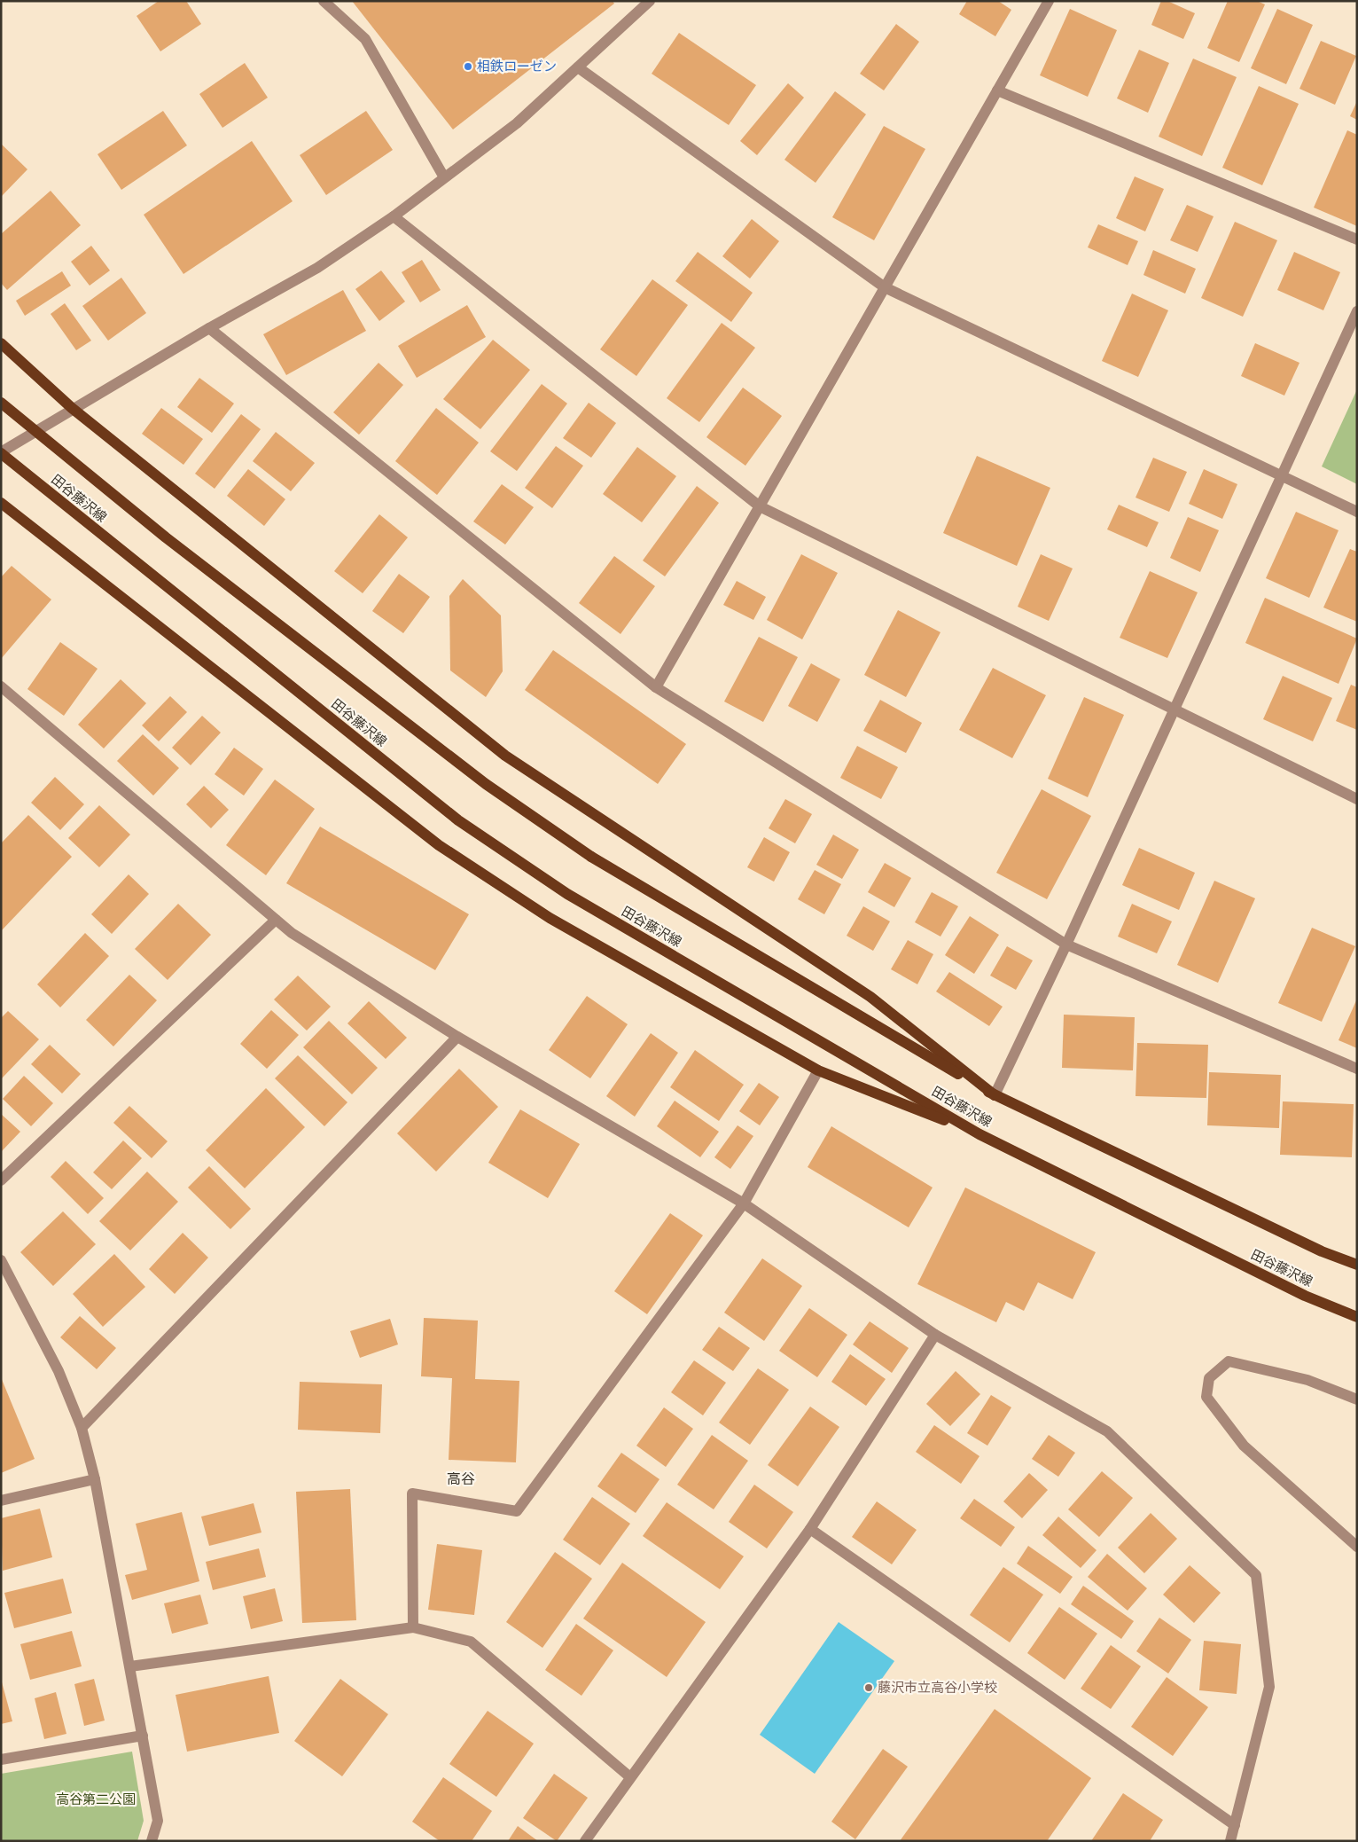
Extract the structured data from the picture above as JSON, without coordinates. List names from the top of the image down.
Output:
{
  "streets": {
    "main road": ["田谷藤沢線"]
  },
  "districts": ["高谷"],
  "parks": ["高谷第二公園"],
  "places": ["相鉄ローゼン", "藤沢市立高谷小学校"]
}
